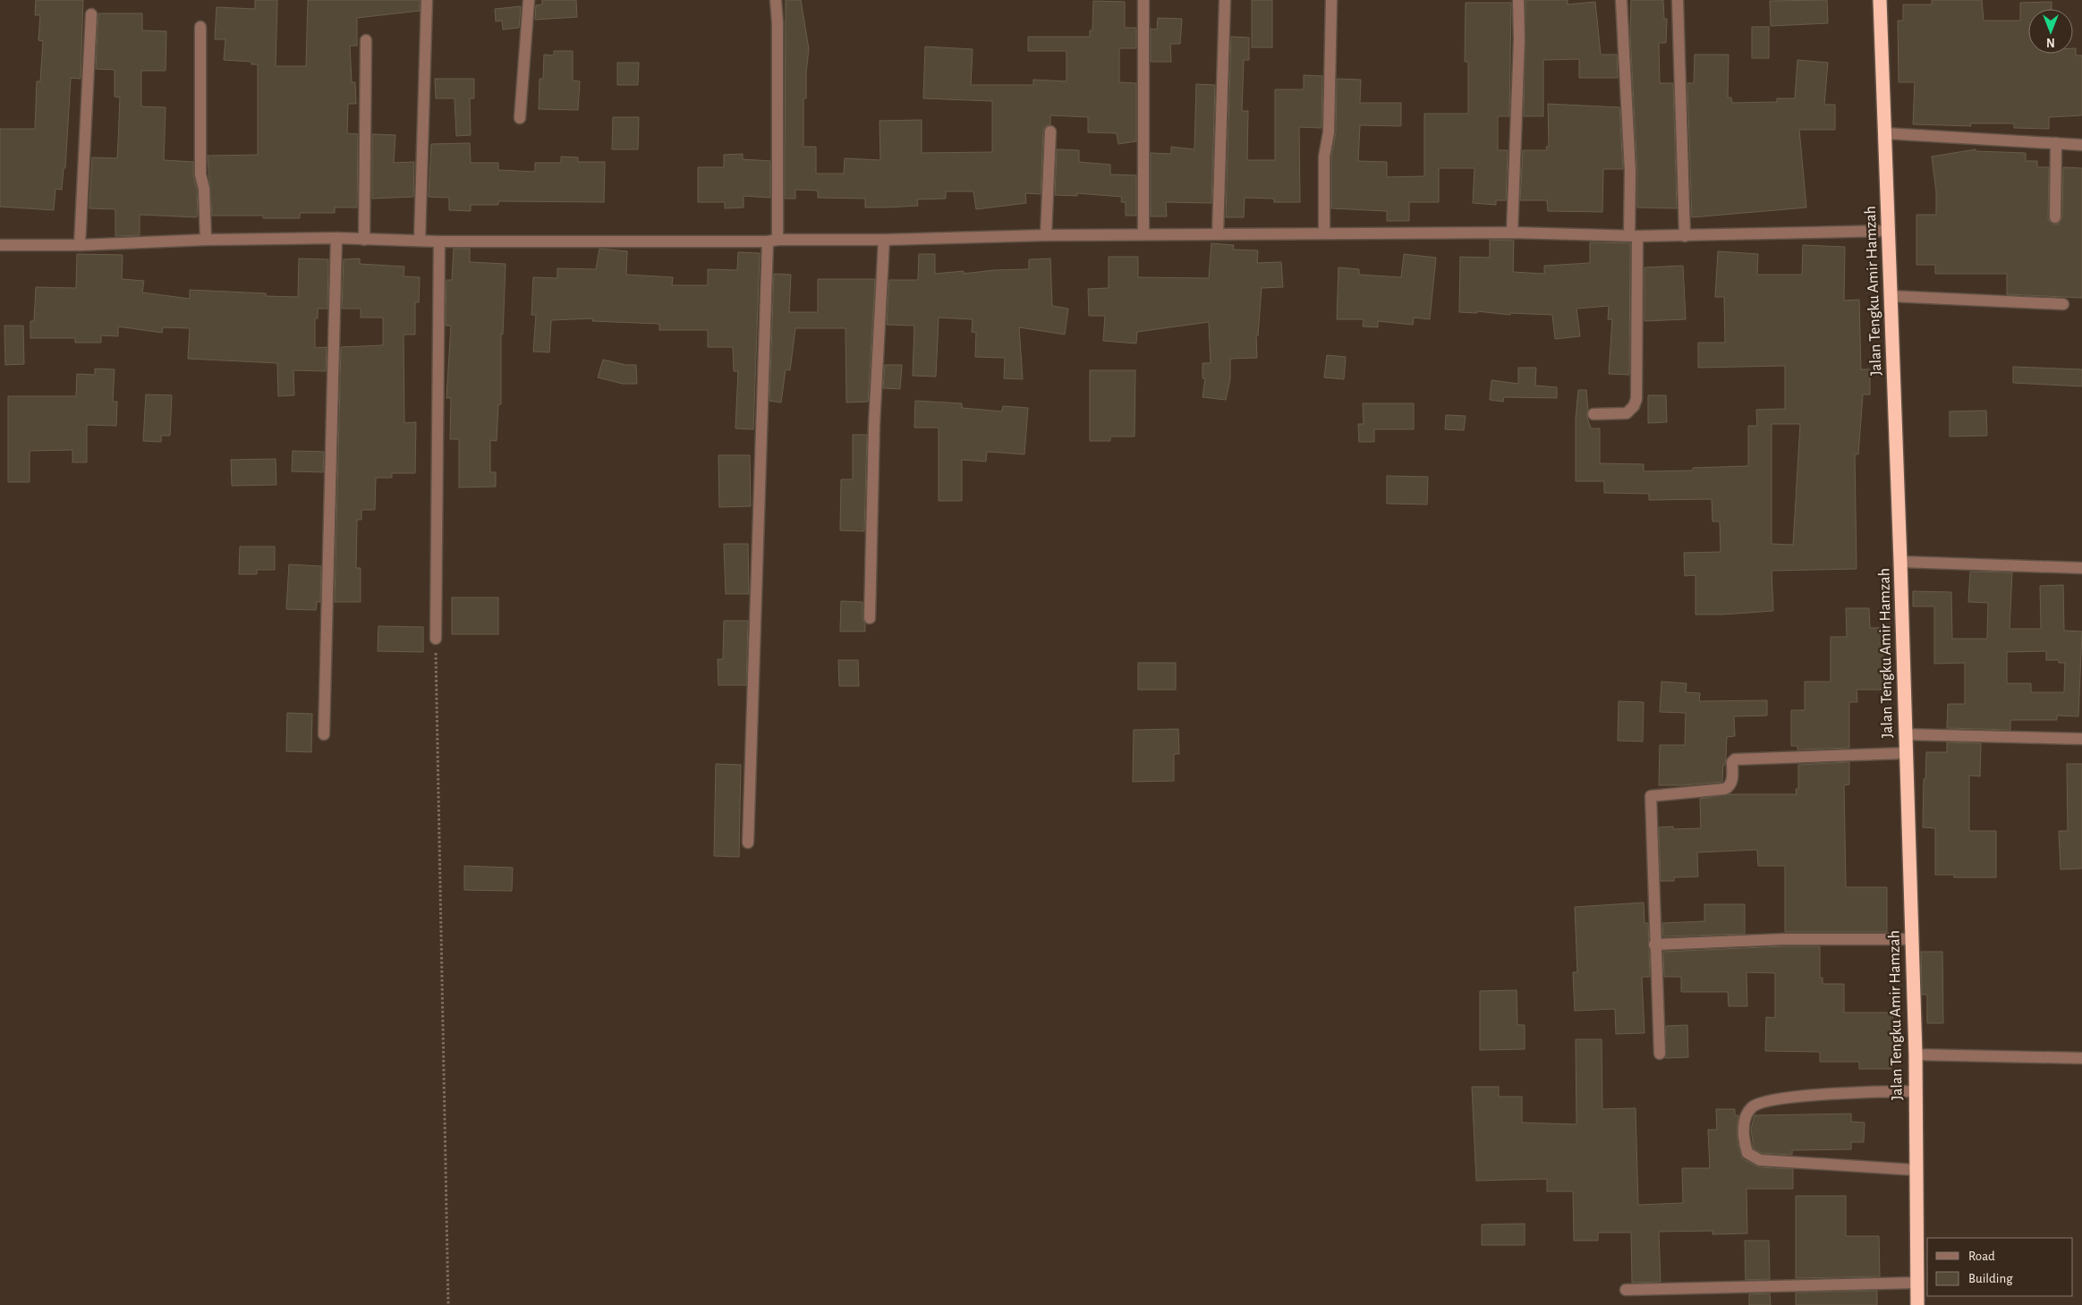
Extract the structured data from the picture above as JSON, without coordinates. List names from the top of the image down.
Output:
{
  "streets": {
    "highway": ["Jalan Tengku Amir Hamzah"]
  },
  "legend": ["Road", "Building"],
  "north": "bottom"
}
